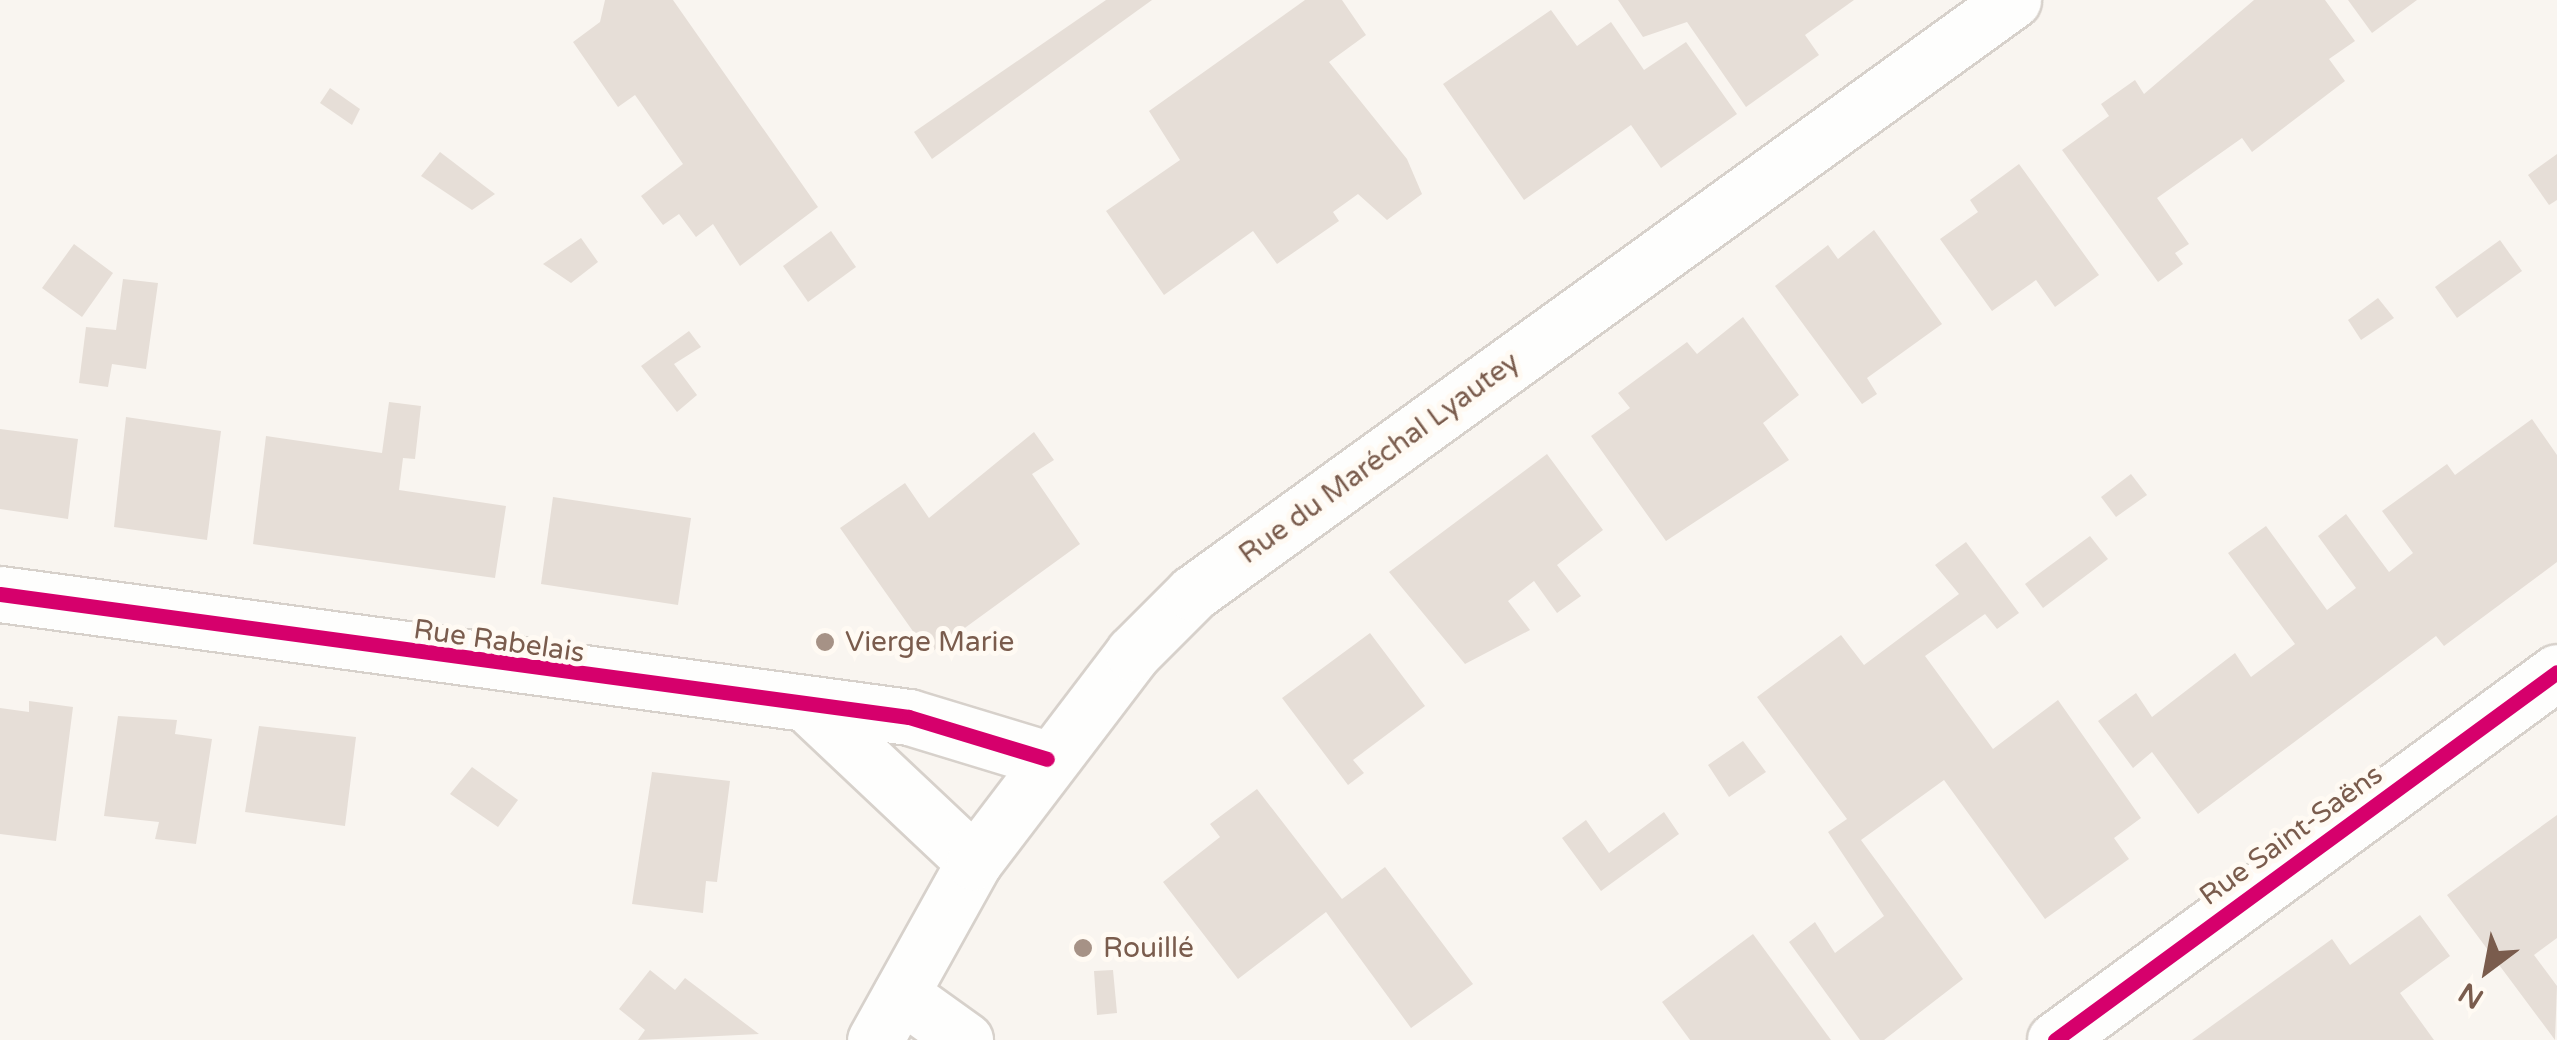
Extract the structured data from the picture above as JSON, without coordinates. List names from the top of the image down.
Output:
{
  "streets": {
    "street": ["Rue du Maréchal Lyautey", "Rue Rabelais", "Rue Saint-Saëns"]
  },
  "crossings": [
    ["Rue du Maréchal Lyautey", "Rue Rabelais"]
  ],
  "places": ["Vierge Marie", "Rouillé"],
  "north": "bottom left"
}
